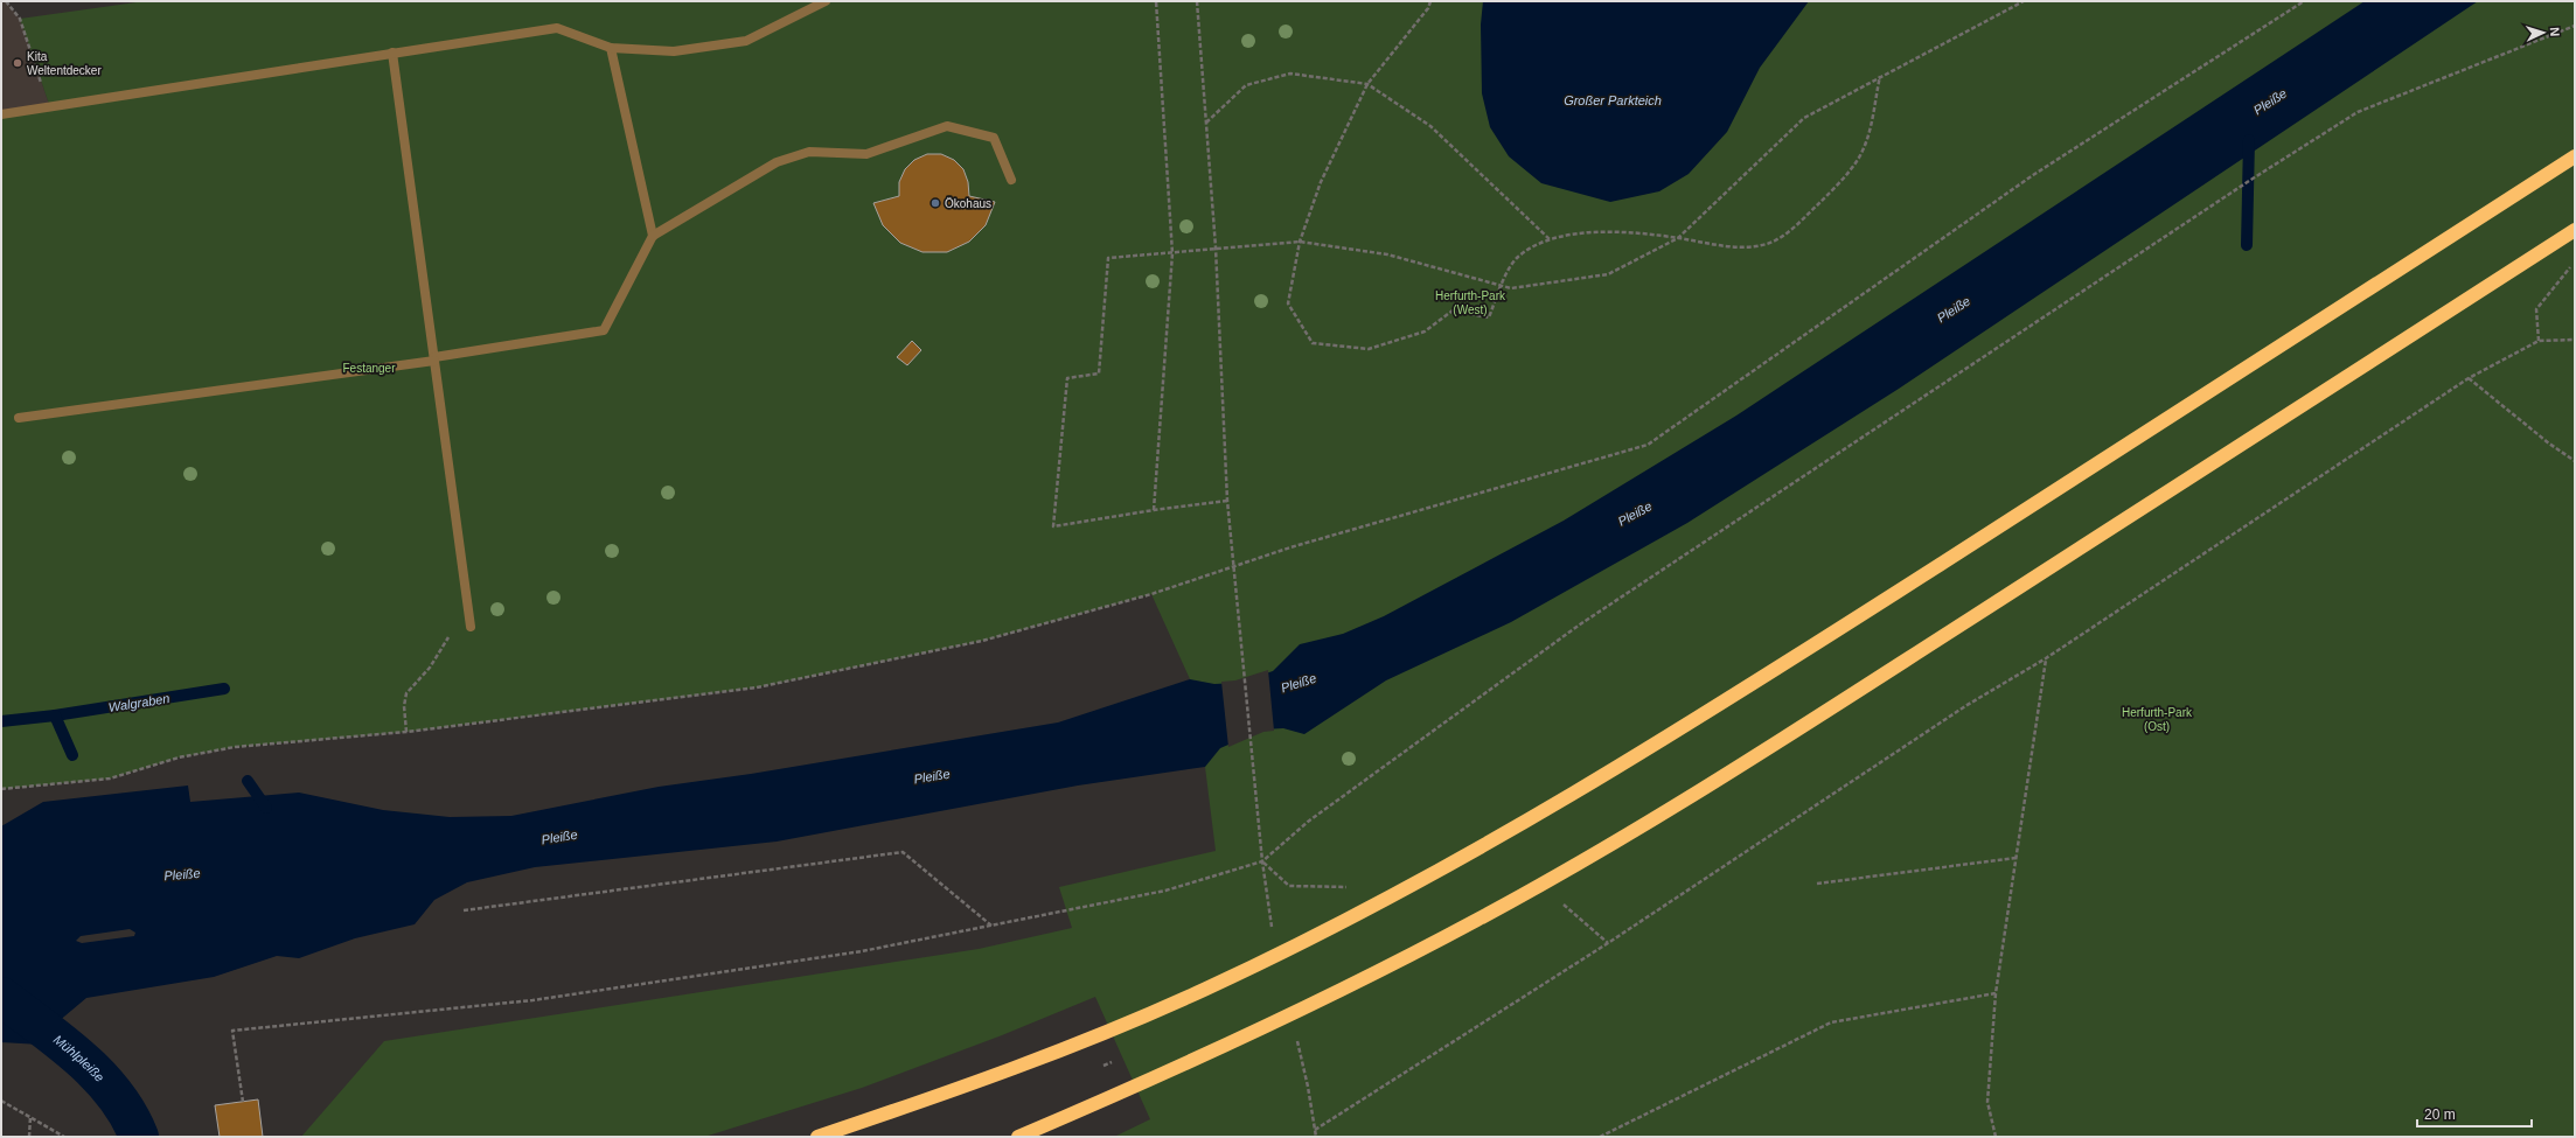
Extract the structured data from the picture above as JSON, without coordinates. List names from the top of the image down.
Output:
{
  "water": [
    "Großer Parkteich",
    "Pleiße",
    "Walgraben",
    "Mühlpleiße"
  ],
  "parks": ["Herfurth-Park (West)", "Festanger", "Herfurth-Park (Ost)"],
  "places": ["Kita Weltentdecker", "Ökohaus"],
  "scale_bar": "20 m",
  "north": "right"
}
